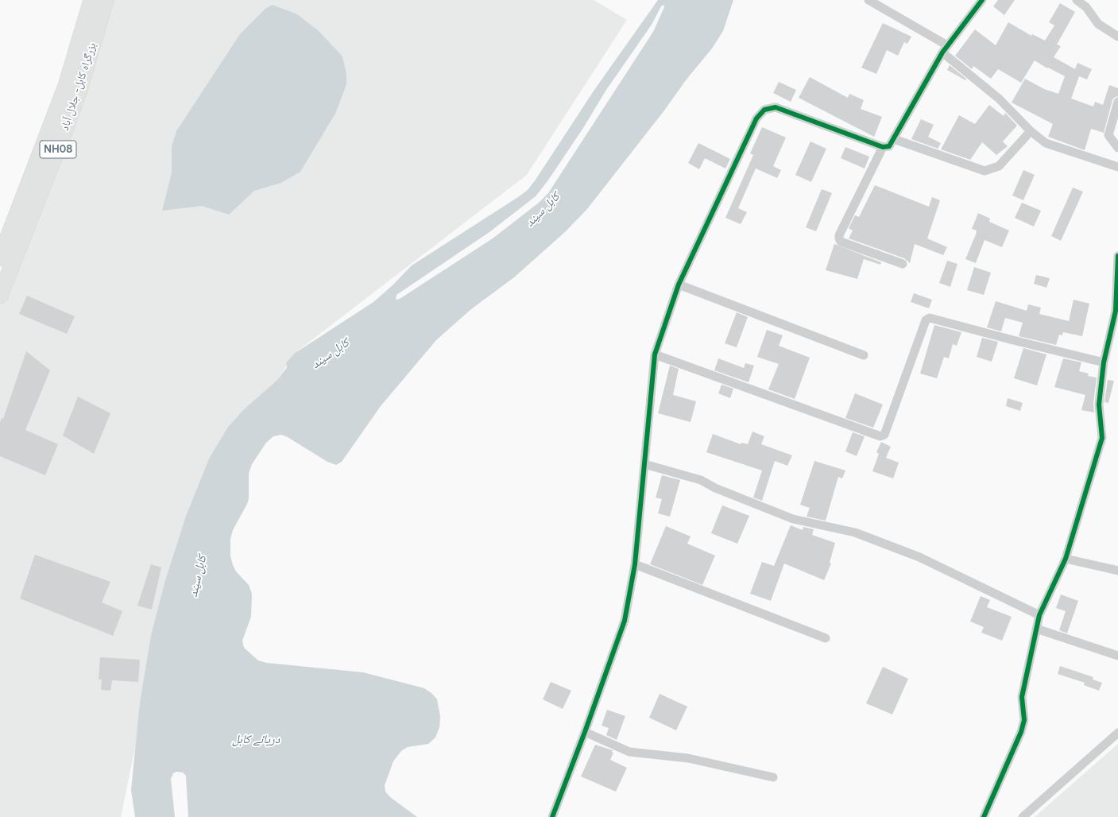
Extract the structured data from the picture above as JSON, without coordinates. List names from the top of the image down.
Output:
{
  "streets": {
    "highway": ["بزرگراه کابل- جلال آباد", "NH08"]
  },
  "water": ["کابل سيند", "دریائے کابل"]
}
